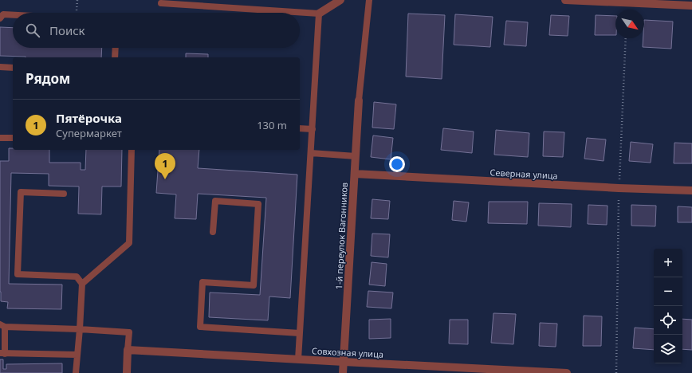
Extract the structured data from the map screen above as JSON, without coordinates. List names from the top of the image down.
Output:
{
  "streets": {
    "street": ["Северная улица", "1-й переулок Вагонников", "Совхозная улица"]
  },
  "crossings": [
    ["Северная улица", "1-й переулок Вагонников"],
    ["1-й переулок Вагонников", "Совхозная улица"]
  ],
  "north": "bottom right",
  "page": {
    "search": "Поиск",
    "heading": "Рядом",
    "list": [
      {
        "mark": "1",
        "name": "Пятёрочка",
        "note": "Супермаркет",
        "value": "130 m"
      }
    ],
    "pins": "1",
    "map_buttons": ["+", "−"]
  }
}
